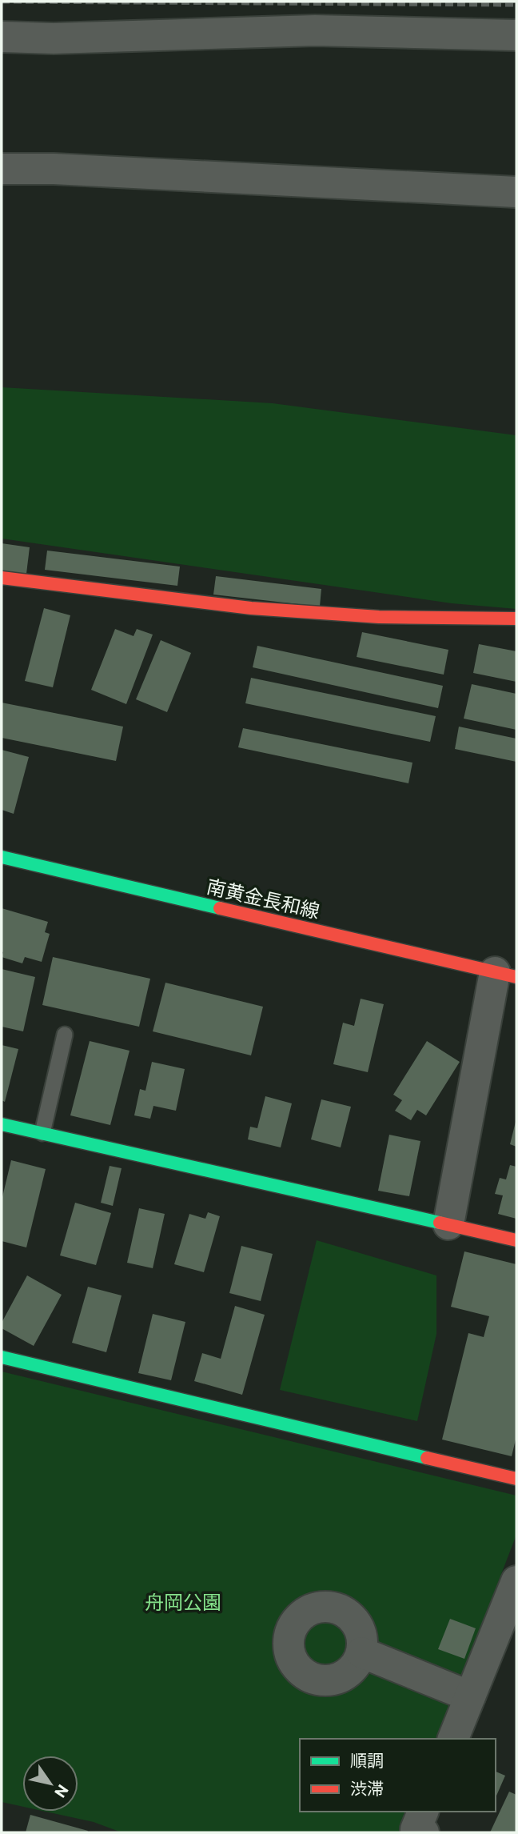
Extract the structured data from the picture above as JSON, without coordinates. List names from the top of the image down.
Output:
{
  "streets": {
    "street": ["南黄金長和線"]
  },
  "parks": ["舟岡公園"],
  "legend": ["順調", "渋滞"],
  "north": "bottom right"
}
